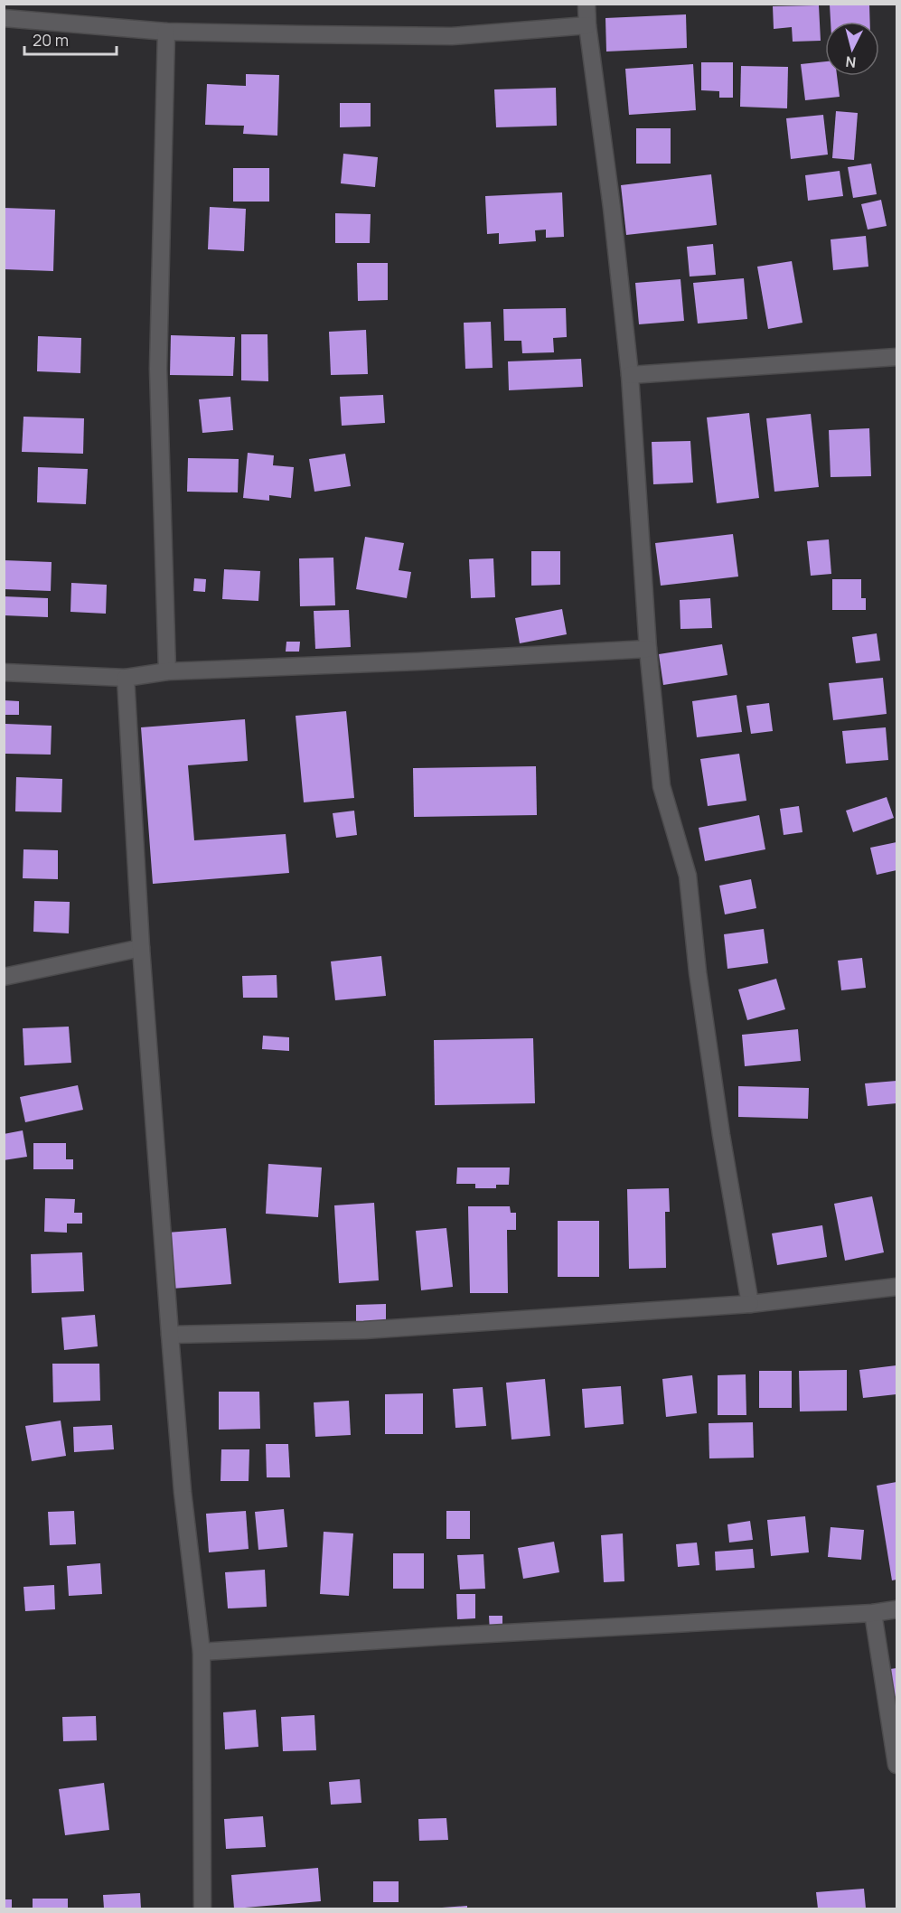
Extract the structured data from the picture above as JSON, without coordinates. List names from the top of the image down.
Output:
{
  "scale_bar": "20 m",
  "north": "bottom"
}
